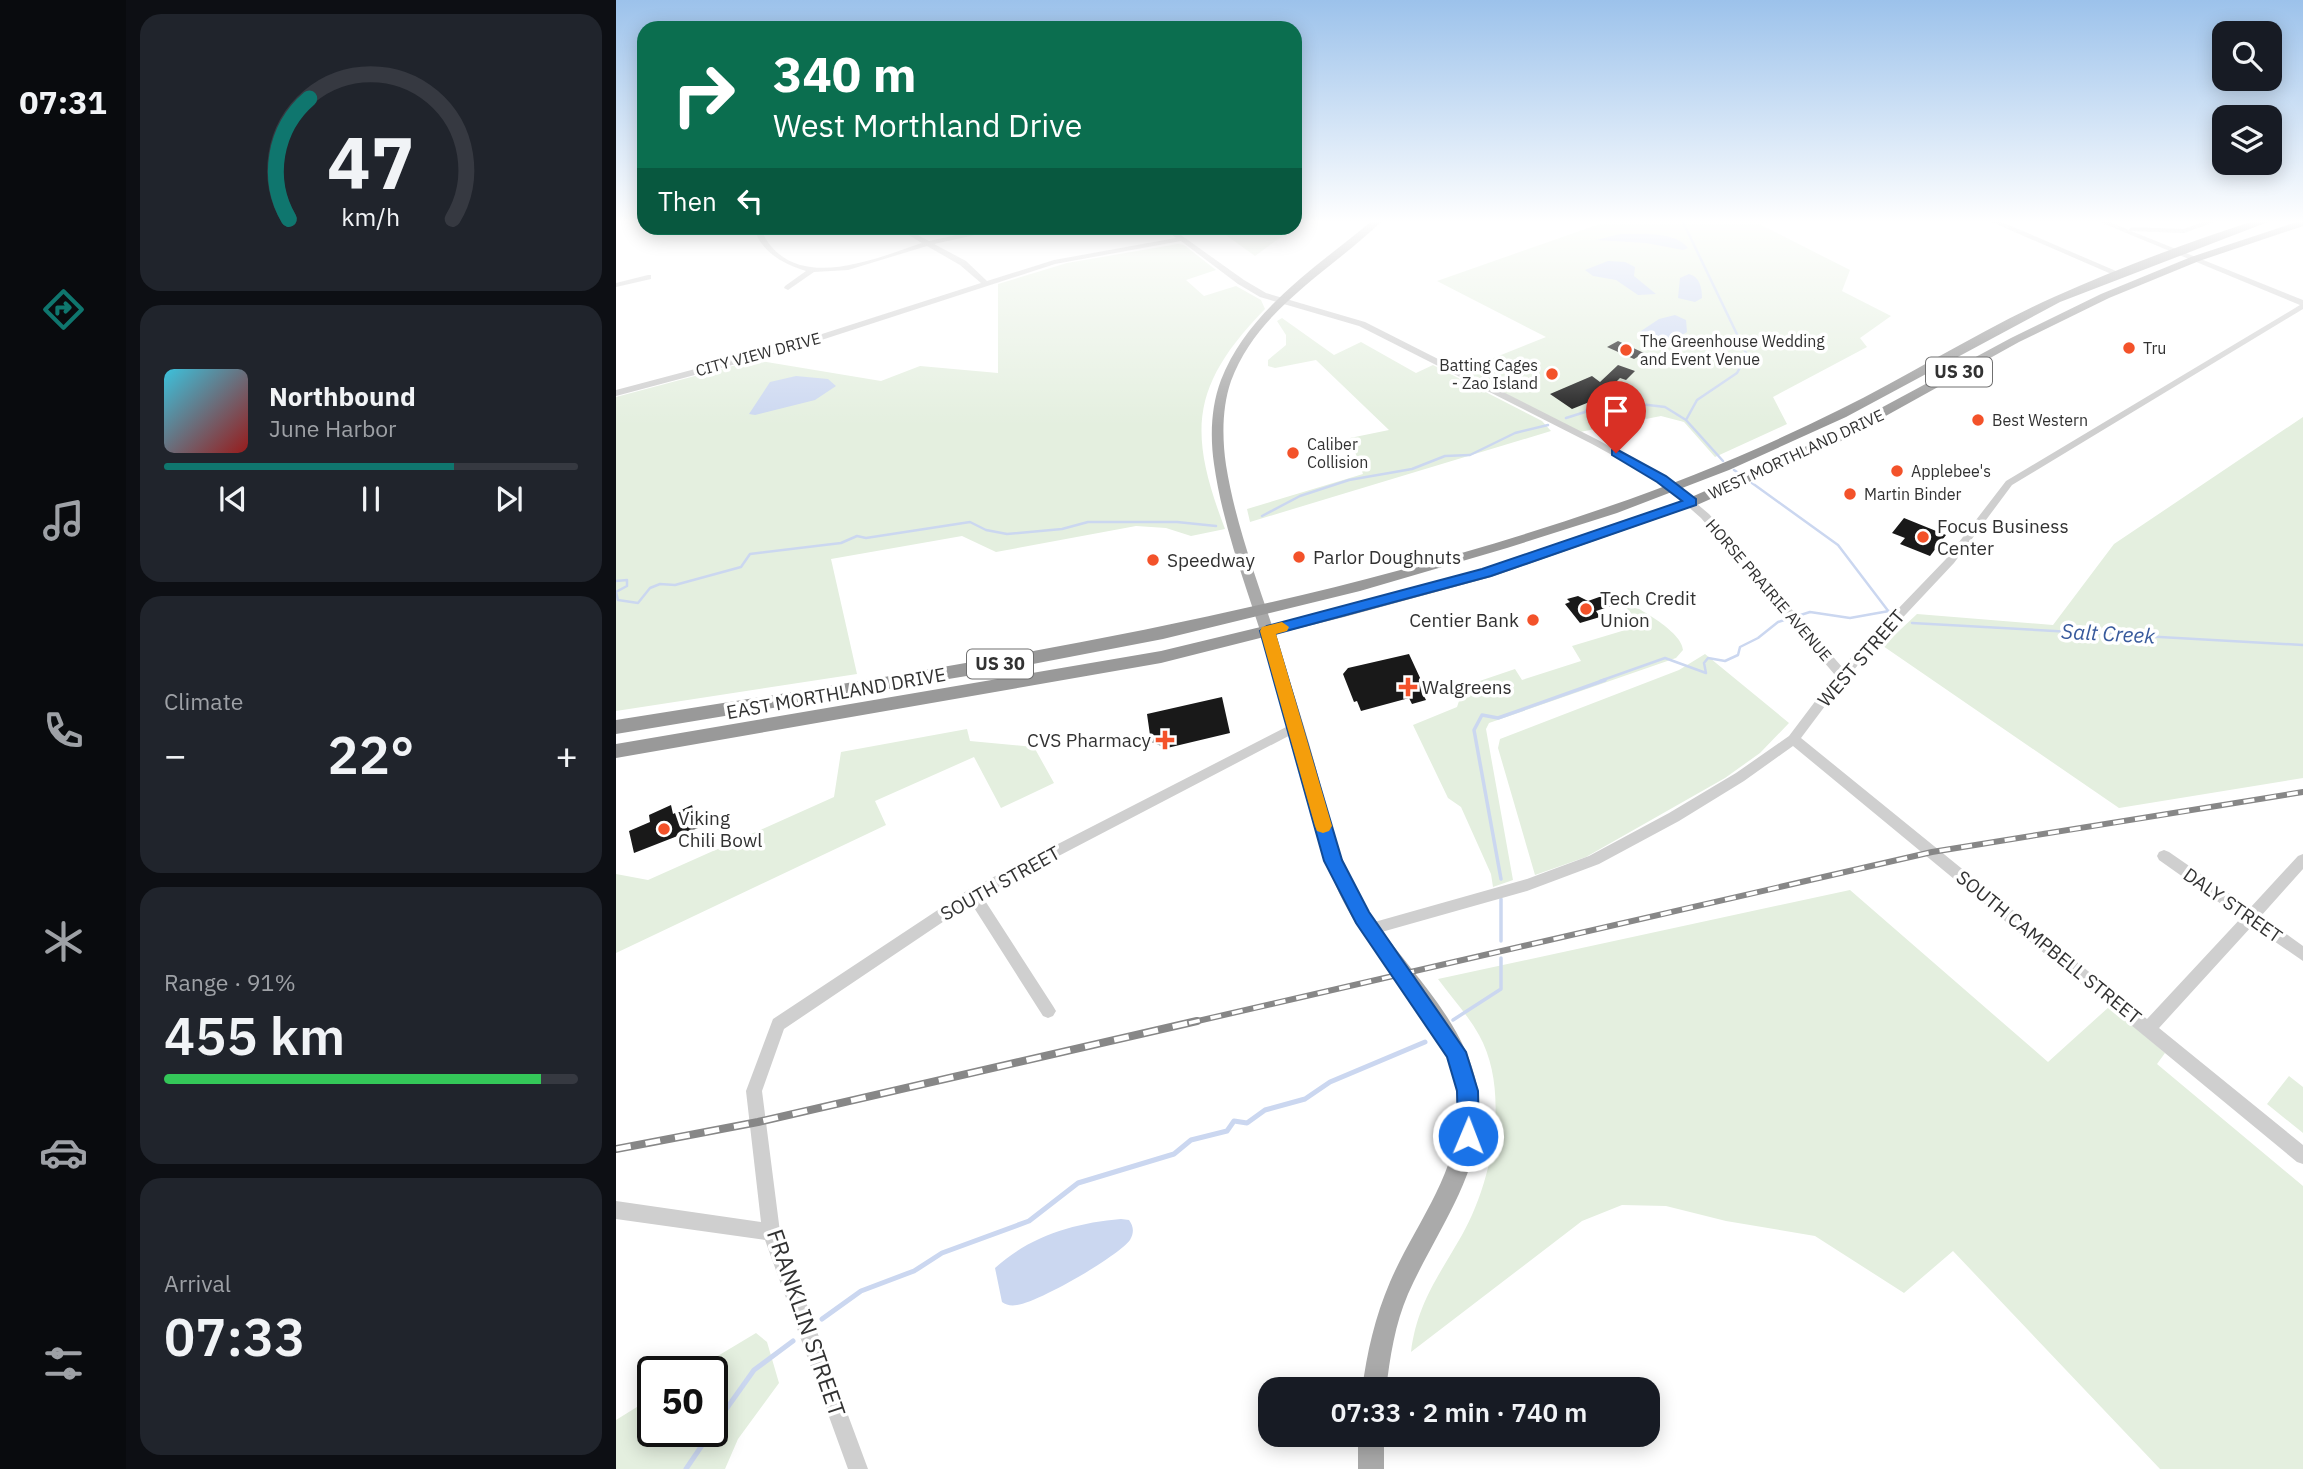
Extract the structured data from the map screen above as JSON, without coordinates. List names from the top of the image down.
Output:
{
  "streets": {
    "highway": ["US 30", "WEST MORTHLAND DRIVE", "EAST MORTHLAND DRIVE"],
    "street": [
      "CITY VIEW DRIVE",
      "HORSE PRAIRIE AVENUE",
      "WEST STREET",
      "SOUTH STREET",
      "DALY STREET",
      "SOUTH CAMPBELL STREET",
      "FRANKLIN STREET"
    ]
  },
  "crossings": [
    ["WEST MORTHLAND DRIVE", "HORSE PRAIRIE AVENUE"],
    ["WEST MORTHLAND DRIVE", "EAST MORTHLAND DRIVE"],
    ["HORSE PRAIRIE AVENUE", "WEST STREET"],
    ["WEST STREET", "SOUTH CAMPBELL STREET"],
    ["SOUTH STREET", "FRANKLIN STREET"]
  ],
  "water": ["Salt Creek"],
  "places": {
    "other": [
      "Tru",
      "The Greenhouse Wedding and Event Venue",
      "Batting Cages - Zao Island",
      "Best Western",
      "Caliber Collision",
      "Applebee's",
      "Martin Binder",
      "Focus Business Center",
      "Parlor Doughnuts",
      "Speedway",
      "Tech Credit Union",
      "Centier Bank",
      "Viking Chili Bowl"
    ],
    "health": ["Walgreens", "CVS Pharmacy"]
  },
  "page": {
    "tabs": "07:31",
    "turn": ["340 m", "West Morthland Drive"],
    "then": "Then",
    "song": ["Northbound", "June Harbor"],
    "tile": [
      "Climate",
      ["Range · 91%", "455 km"],
      ["Arrival", "07:33"]
    ],
    "heat": ["−", "22°", "+"],
    "limit": "50",
    "trip": "07:33 · 2 min · 740 m",
    "gauge": ["47", "km/h"]
  }
}
